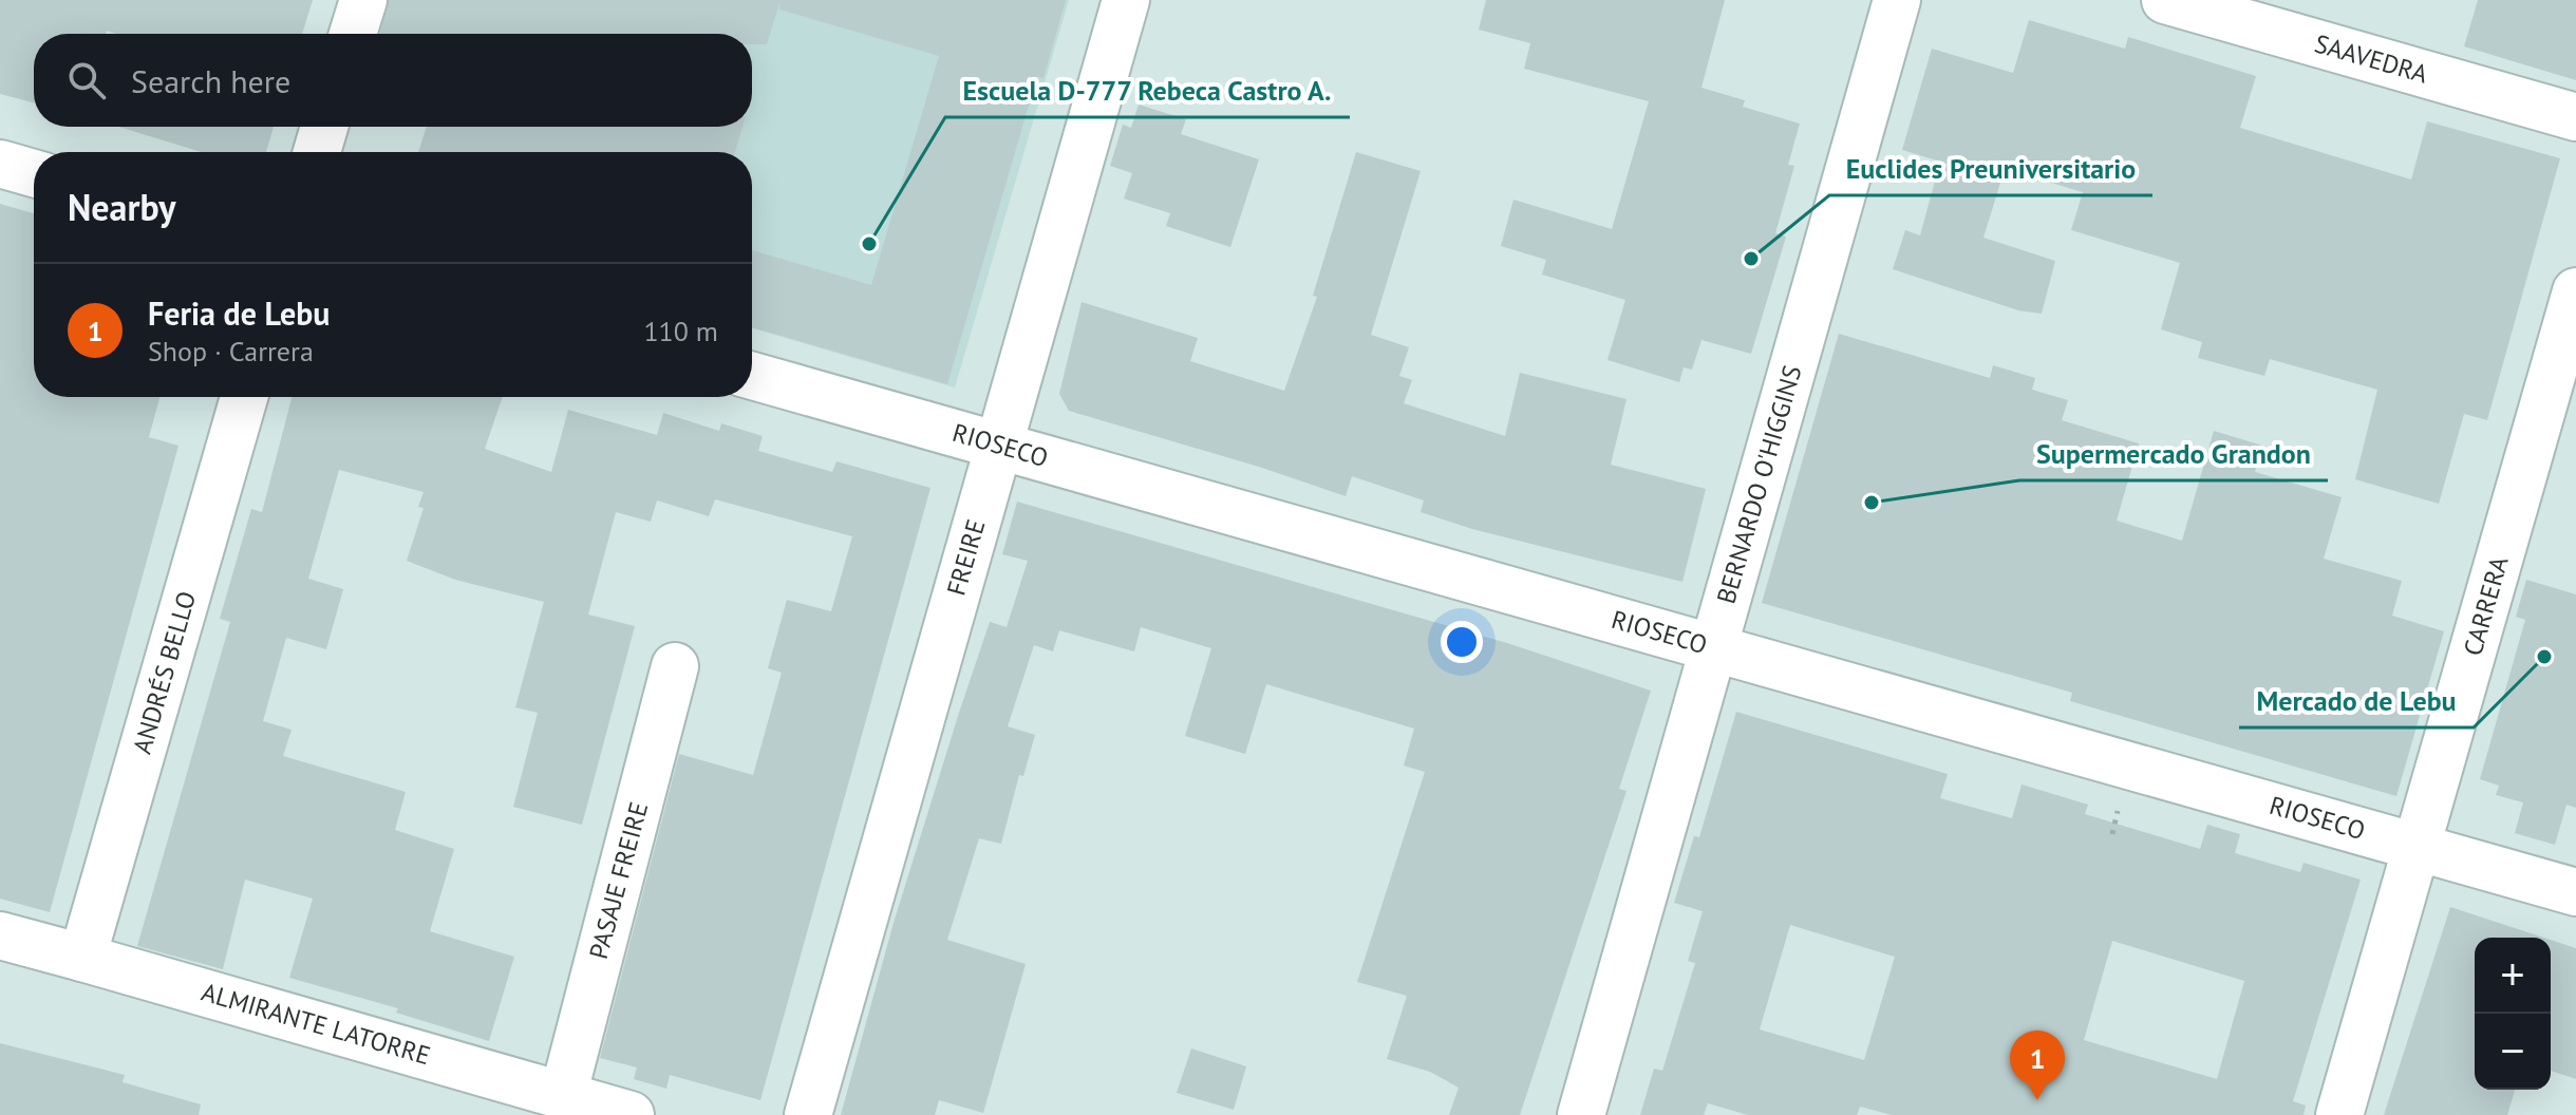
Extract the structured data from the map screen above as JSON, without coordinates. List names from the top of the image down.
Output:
{
  "streets": {
    "street": [
      "SAAVEDRA",
      "RIOSECO",
      "BERNARDO O'HIGGINS",
      "FREIRE",
      "CARRERA",
      "ANDRÉS BELLO",
      "PASAJE FREIRE",
      "ALMIRANTE LATORRE"
    ]
  },
  "crossings": [
    ["RIOSECO", "BERNARDO O'HIGGINS"],
    ["RIOSECO", "FREIRE"],
    ["RIOSECO", "CARRERA"],
    ["ANDRÉS BELLO", "ALMIRANTE LATORRE"],
    ["PASAJE FREIRE", "ALMIRANTE LATORRE"]
  ],
  "places": [
    "Escuela D-777 Rebeca Castro A.",
    "Euclides Preuniversitario",
    "Supermercado Grandon",
    "Mercado de Lebu"
  ],
  "page": {
    "search": "Search here",
    "heading": "Nearby",
    "list": [
      {
        "mark": "1",
        "name": "Feria de Lebu",
        "note": "Shop · Carrera",
        "value": "110 m"
      }
    ],
    "map_buttons": ["+", "−"],
    "pins": "1"
  }
}
